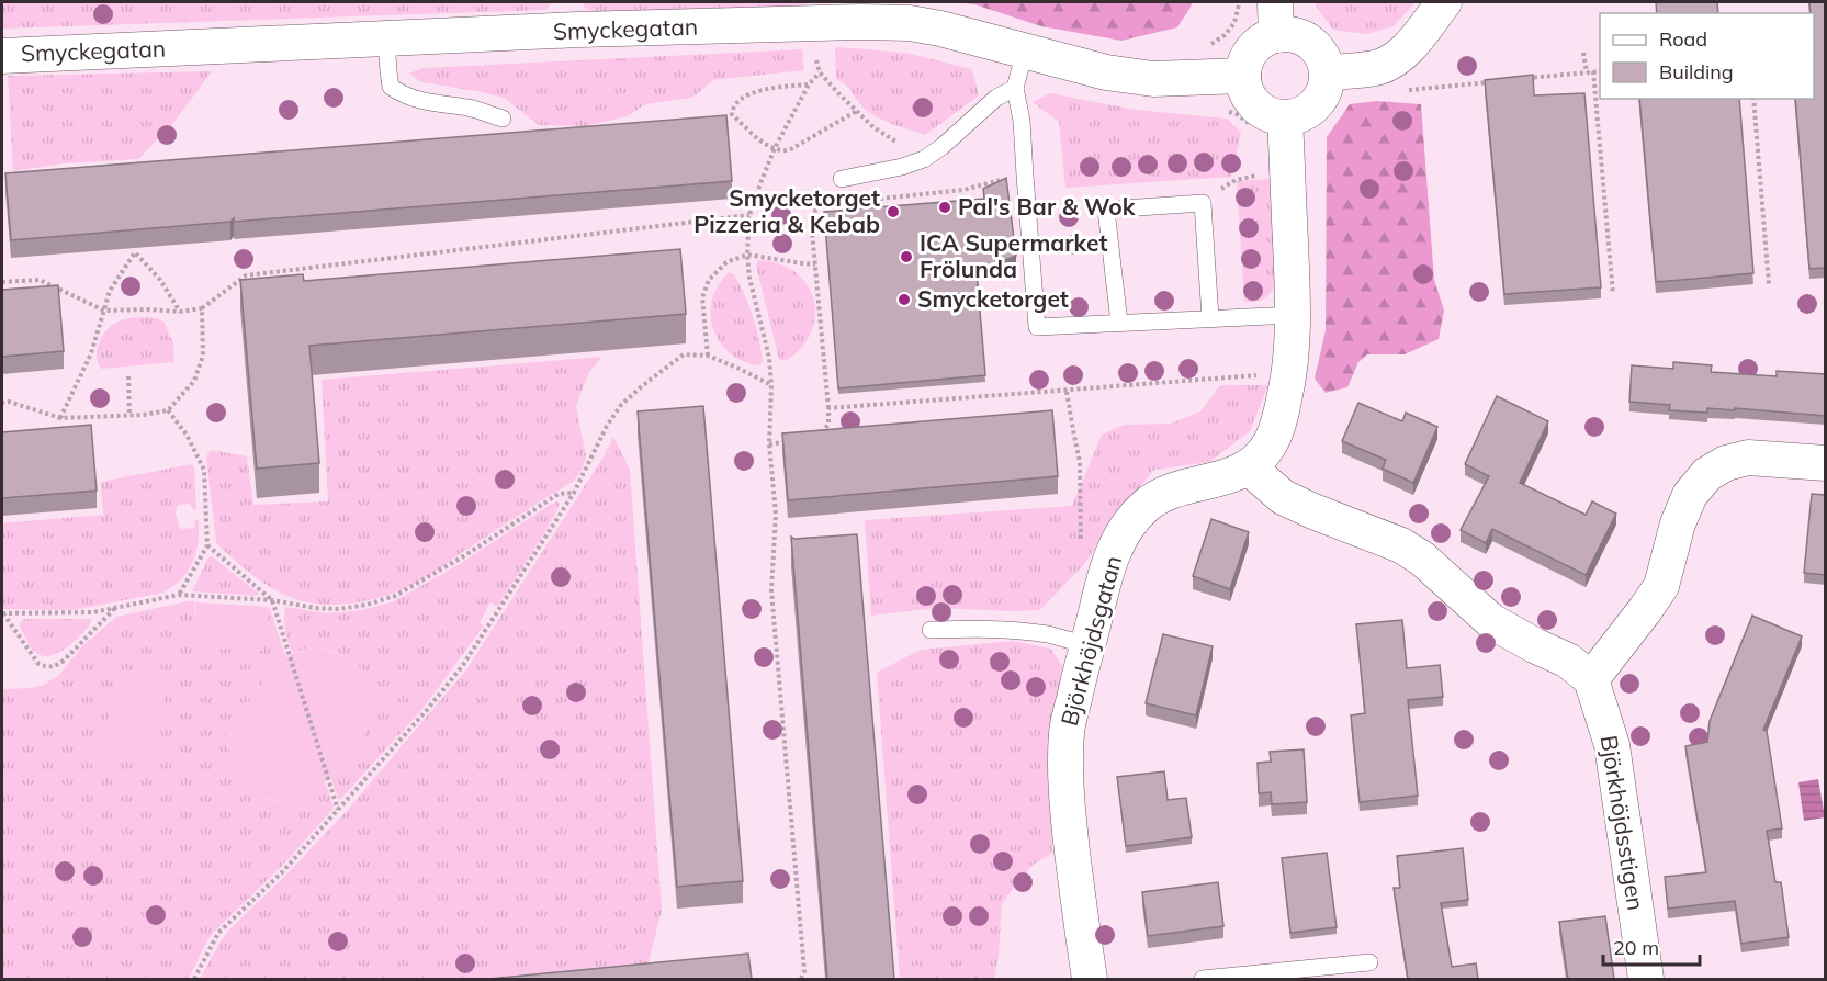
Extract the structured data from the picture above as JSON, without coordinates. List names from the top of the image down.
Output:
{
  "streets": {
    "street": ["Smyckegatan", "Björkhöjdsgatan", "Björkhöjdsstigen"]
  },
  "crossings": [
    ["Smyckegatan", "Björkhöjdsgatan"]
  ],
  "places": [
    "Pal's Bar & Wok",
    "Smycketorget Pizzeria & Kebab",
    "ICA Supermarket Frölunda",
    "Smycketorget"
  ],
  "legend": ["Road", "Building"],
  "scale_bar": "20 m"
}
